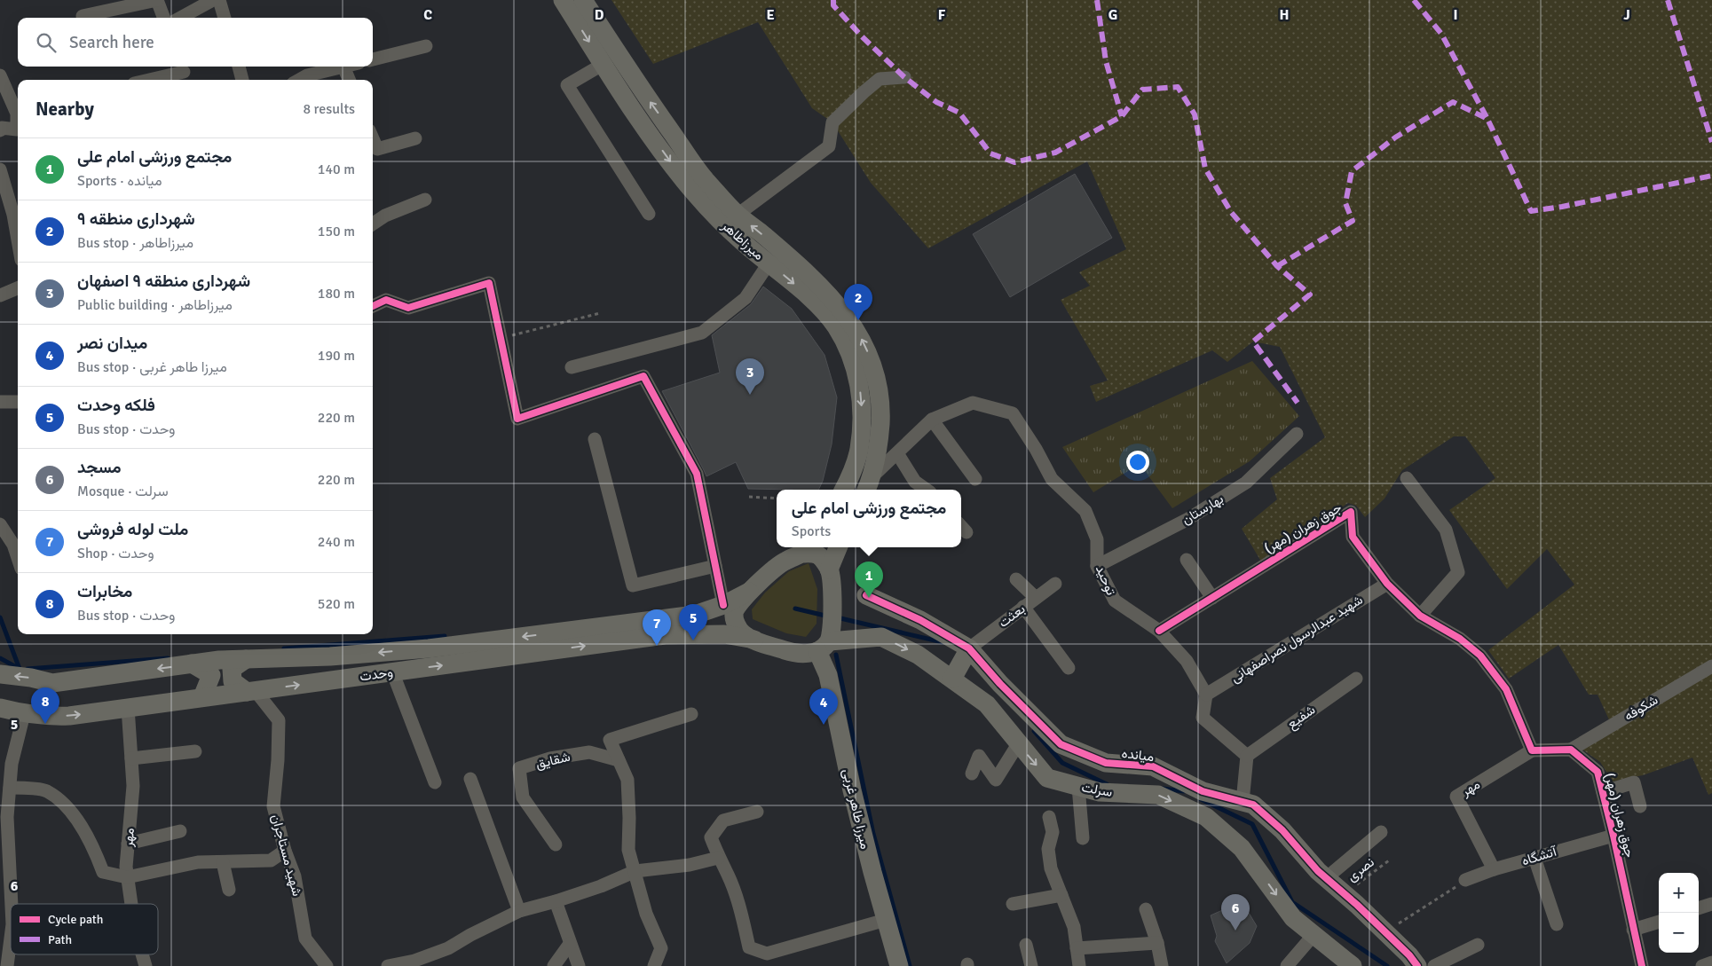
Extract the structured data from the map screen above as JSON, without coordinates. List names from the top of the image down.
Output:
{
  "streets": {
    "main road": [
      "میرزاطاهر",
      "وحدت",
      "میانده",
      "سرلت",
      "میرزا طاهر غربی"
    ],
    "street": [
      "بهارستان",
      "جوق زهران (مهر)",
      "توحید",
      "بعثت",
      "شهید عبدالرسول نصراصفهانی",
      "شکوفه",
      "شفیع",
      "شقایق",
      "مهر",
      "شهید مستاجران",
      "آتشگاه"
    ],
    "path": ["نصری"]
  },
  "crossings": [
    ["میرزاطاهر", "توحید"],
    ["بهارستان", "توحید"],
    ["جوق زهران (مهر)", "توحید"],
    ["جوق زهران (مهر)", "شهید عبدالرسول نصراصفهانی"],
    ["جوق زهران (مهر)", "شکوفه"],
    ["جوق زهران (مهر)", "مهر"],
    ["جوق زهران (مهر)", "آتشگاه"],
    ["توحید", "شهید عبدالرسول نصراصفهانی"],
    ["بعثت", "میانده"],
    ["وحدت", "مهر"],
    ["وحدت", "میرزا طاهر غربی"],
    ["وحدت", "شهید مستاجران"],
    ["میانده", "سرلت"],
    ["میانده", "نصری"],
    ["مهر", "آتشگاه"]
  ],
  "one_way": ["سرلت"],
  "legend": ["Cycle path", "Path"],
  "page": {
    "search": "Search here",
    "heading": ["Nearby", "8 results"],
    "list": [
      {
        "mark": "1",
        "name": "مجتمع ورزشی امام علی",
        "note": "Sports · میانده",
        "value": "140 m"
      },
      {
        "mark": "2",
        "name": "شهرداری منطقه ۹",
        "note": "Bus stop · میرزاطاهر",
        "value": "150 m"
      },
      {
        "mark": "3",
        "name": "شهرداری منطقه ۹ اصفهان",
        "note": "Public building · میرزاطاهر",
        "value": "180 m"
      },
      {
        "mark": "4",
        "name": "میدان نصر",
        "note": "Bus stop · میرزا طاهر غربی",
        "value": "190 m"
      },
      {
        "mark": "5",
        "name": "فلکه وحدت",
        "note": "Bus stop · وحدت",
        "value": "220 m"
      },
      {
        "mark": "6",
        "name": "مسجد",
        "note": "Mosque · سرلت",
        "value": "220 m"
      },
      {
        "mark": "7",
        "name": "ملت لوله فروشی",
        "note": "Shop · وحدت",
        "value": "240 m"
      },
      {
        "mark": "8",
        "name": "مخابرات",
        "note": "Bus stop · وحدت",
        "value": "520 m"
      }
    ],
    "pins": [
      "2",
      "3",
      "1",
      "5",
      "7",
      "8",
      "4",
      "6"
    ],
    "popup": ["مجتمع ورزشی امام علی", "Sports"],
    "map_buttons": ["+", "−"]
  },
  "grid": {
    "columns": [
      "C",
      "D",
      "E",
      "F",
      "G",
      "H",
      "I",
      "J"
    ],
    "rows": ["5", "6"]
  }
}
